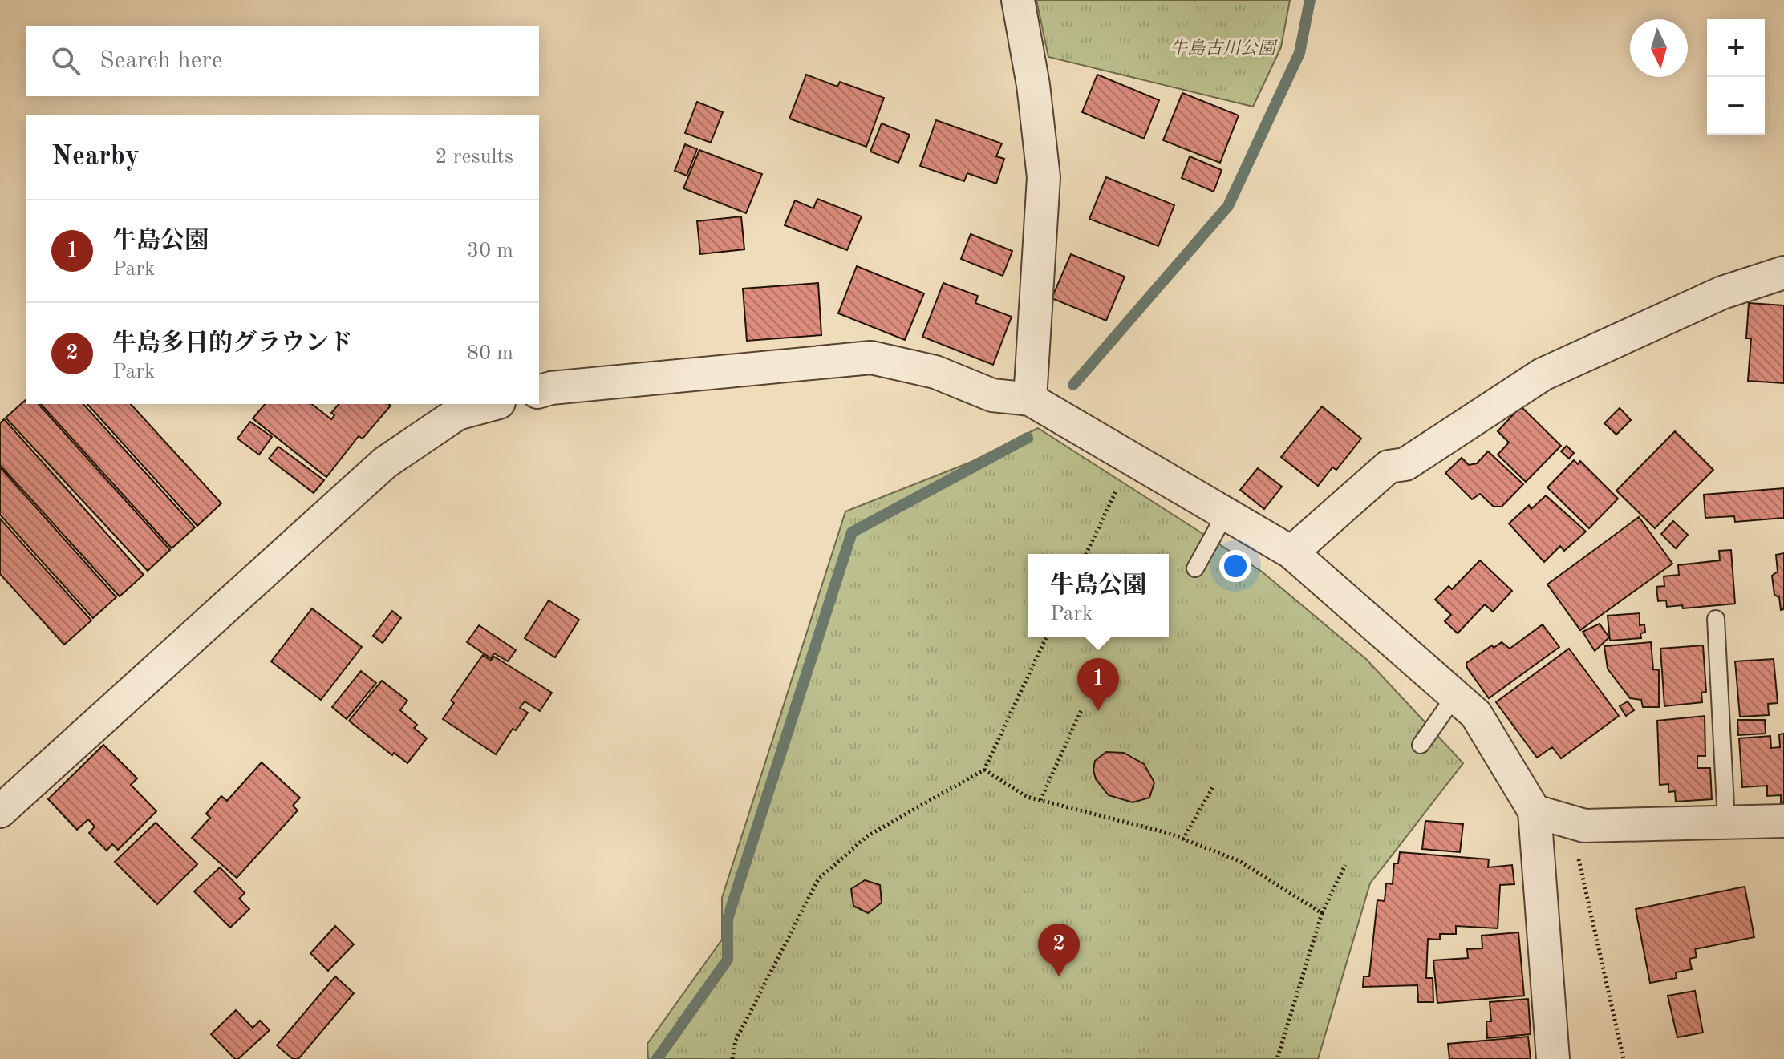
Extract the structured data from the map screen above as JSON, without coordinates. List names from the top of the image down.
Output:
{
  "parks": ["牛島古川公園"],
  "north": "bottom",
  "page": {
    "map_buttons": ["+", "−"],
    "search": "Search here",
    "heading": ["Nearby", "2 results"],
    "list": [
      {
        "mark": "1",
        "name": "牛島公園",
        "note": "Park",
        "value": "30 m"
      },
      {
        "mark": "2",
        "name": "牛島多目的グラウンド",
        "note": "Park",
        "value": "80 m"
      }
    ],
    "popup": ["牛島公園", "Park"],
    "pins": ["1", "2"]
  }
}
